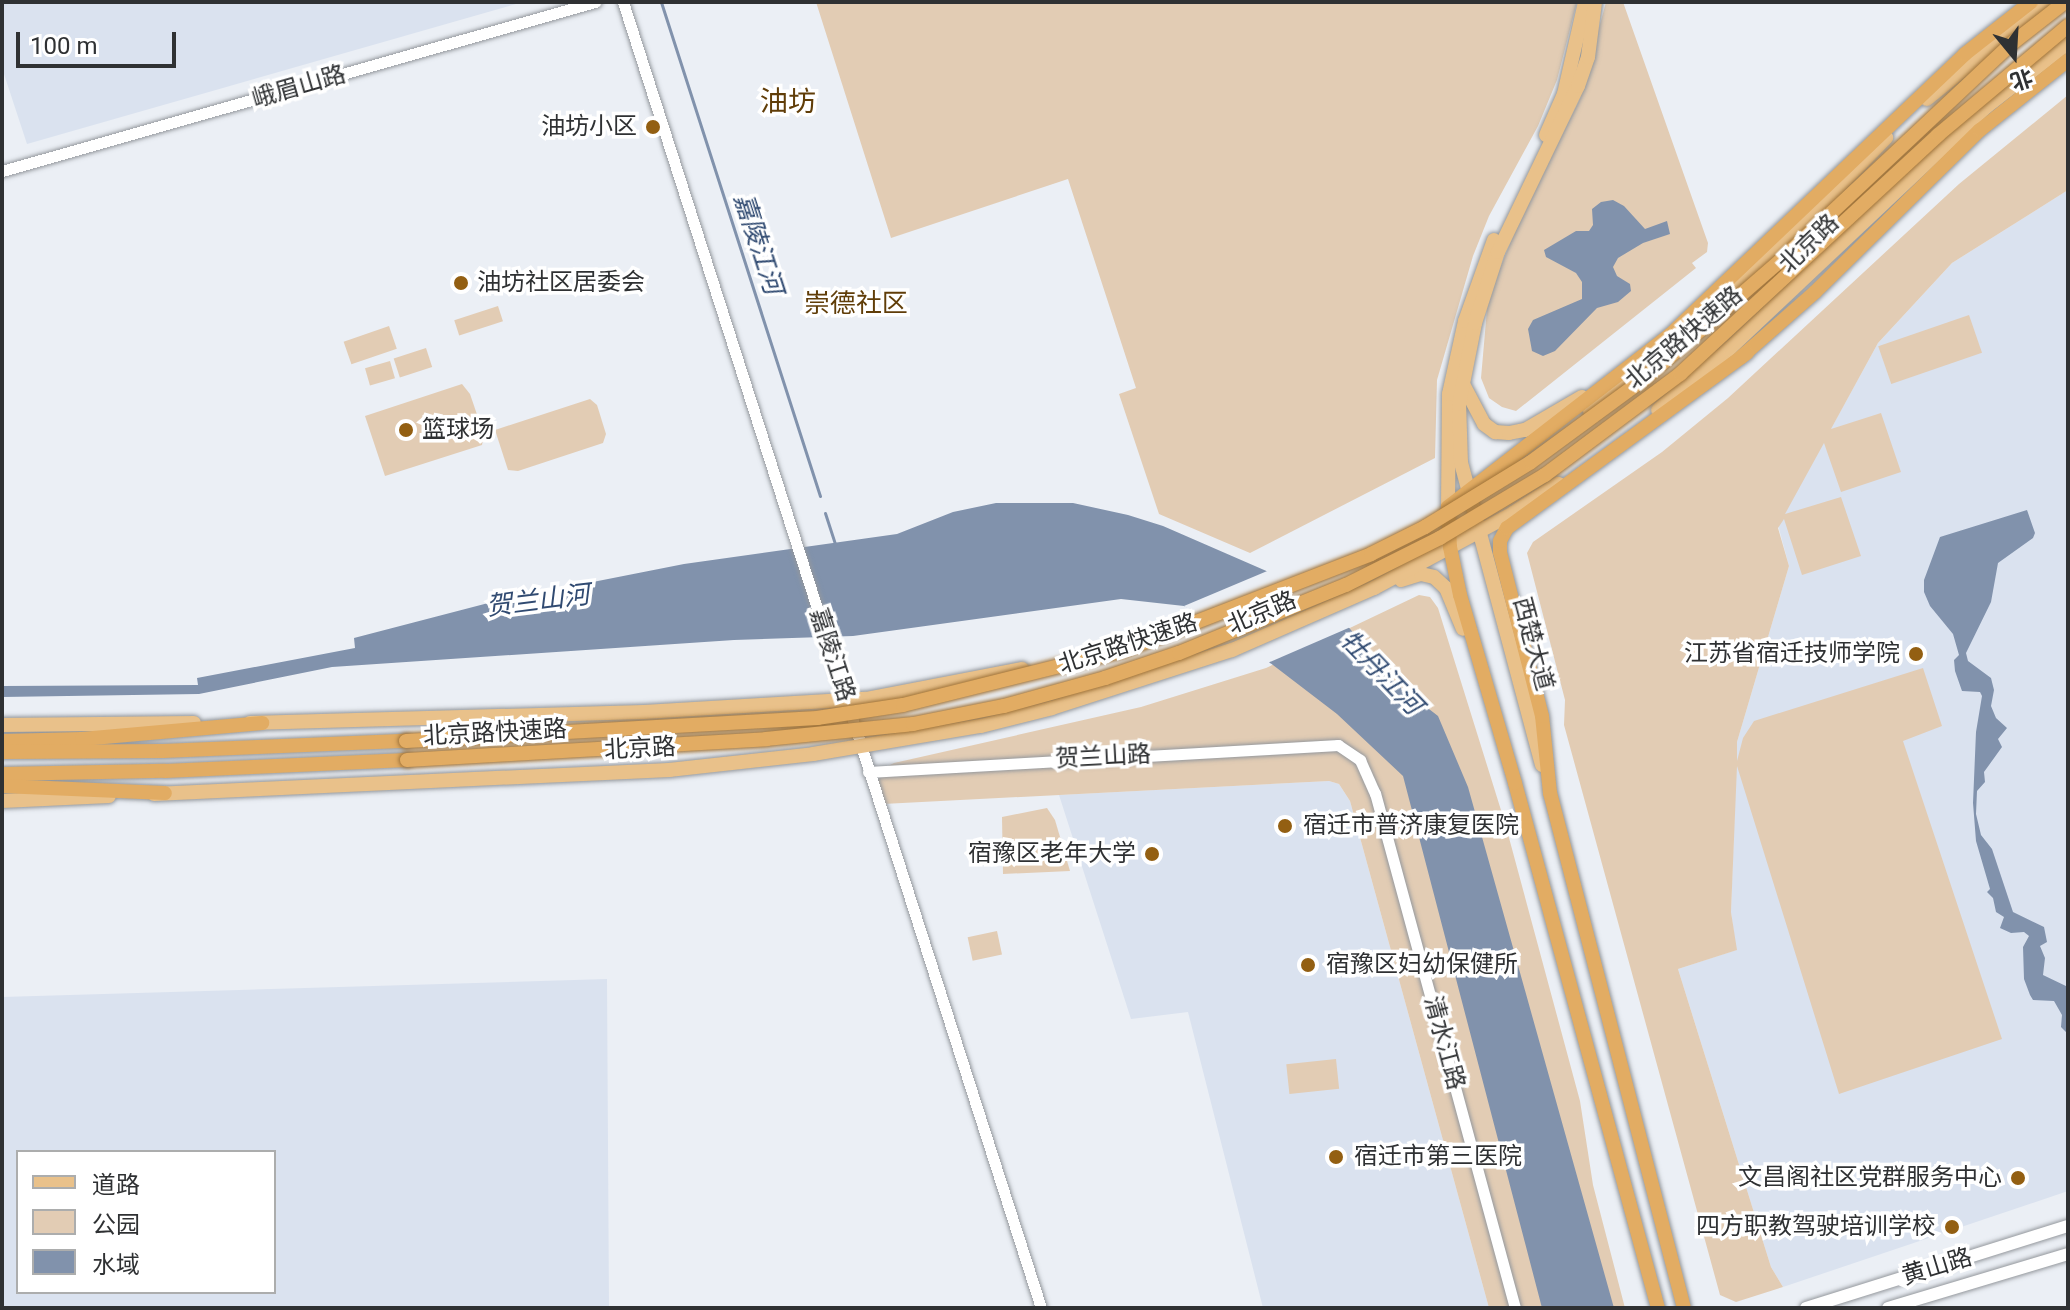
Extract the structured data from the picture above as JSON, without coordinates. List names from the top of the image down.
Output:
{
  "streets": {
    "highway": ["北京路快速路", "西楚大道"],
    "main road": ["北京路", "黄山路"],
    "street": [
      "峨眉山路",
      "嘉陵江路",
      "贺兰山路",
      "清水江路"
    ]
  },
  "crossings": [
    ["北京路", "西楚大道"],
    ["北京路", "嘉陵江路"],
    ["嘉陵江路", "贺兰山路"],
    ["贺兰山路", "清水江路"]
  ],
  "districts": ["油坊", "崇德社区"],
  "water": ["嘉陵江河", "贺兰山河", "牡丹江河"],
  "places": [
    "油坊小区",
    "油坊社区居委会",
    "篮球场",
    "江苏省宿迁技师学院",
    "宿迁市普济康复医院",
    "宿豫区老年大学",
    "宿豫区妇幼保健所",
    "宿迁市第三医院",
    "文昌阁社区党群服务中心",
    "四方职教驾驶培训学校"
  ],
  "legend": ["道路", "公园", "水域"],
  "scale_bar": "100 m",
  "north": "bottom"
}
